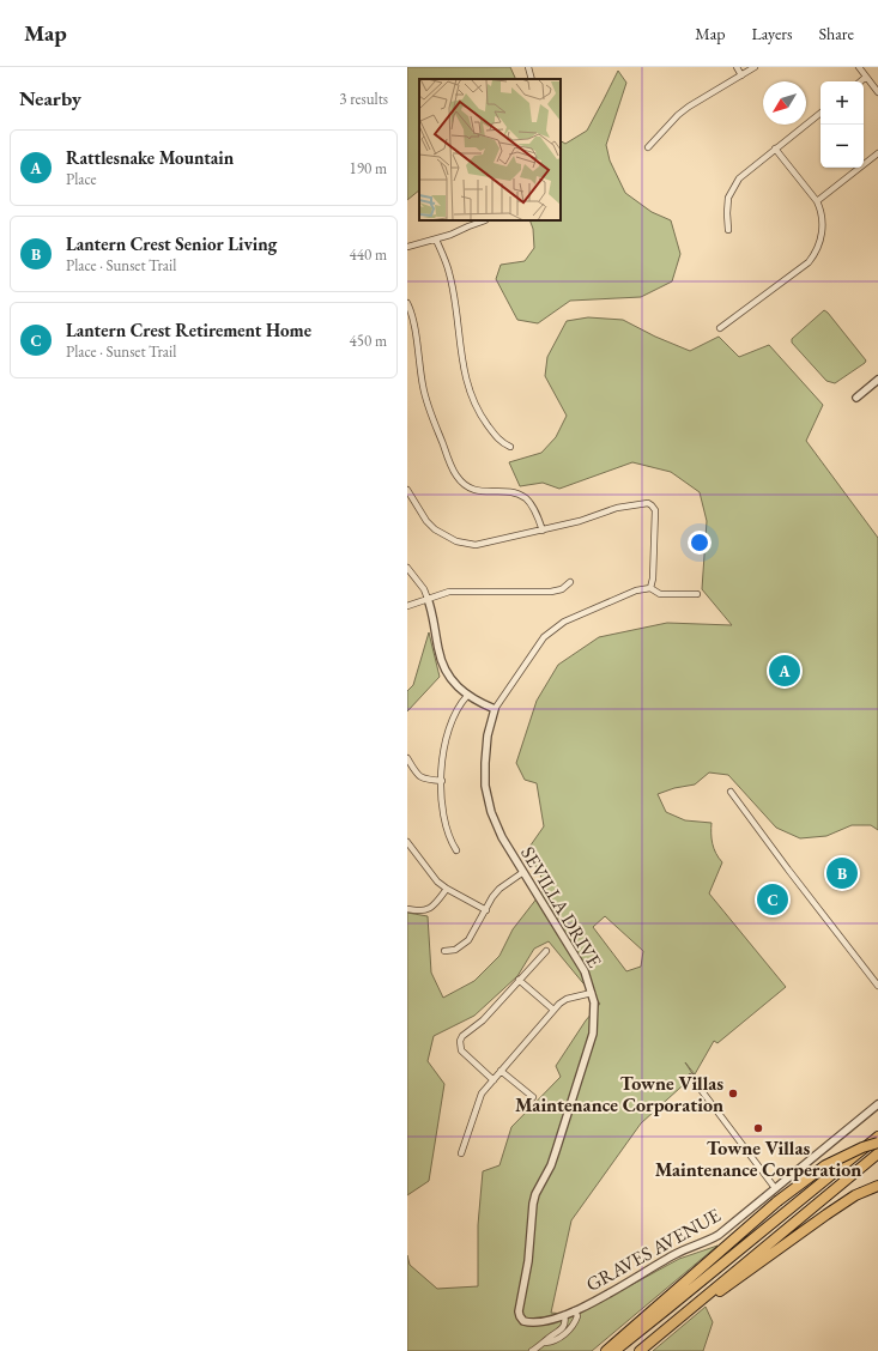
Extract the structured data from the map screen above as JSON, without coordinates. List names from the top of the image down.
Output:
{
  "streets": {
    "street": ["SEVILLA DRIVE", "GRAVES AVENUE"]
  },
  "crossings": [
    ["SEVILLA DRIVE", "GRAVES AVENUE"]
  ],
  "places": ["Towne Villas Maintenance Corporation", "Towne Villas Maintenance Corperation"],
  "north": "bottom left",
  "page": {
    "header": "Map",
    "nav": ["Map", "Layers", "Share"],
    "heading": ["Nearby", "3 results"],
    "map_buttons": ["+", "−"],
    "list": [
      {
        "mark": "A",
        "name": "Rattlesnake Mountain",
        "note": "Place",
        "value": "190 m"
      },
      {
        "mark": "B",
        "name": "Lantern Crest Senior Living",
        "note": "Place · Sunset Trail",
        "value": "440 m"
      },
      {
        "mark": "C",
        "name": "Lantern Crest Retirement Home",
        "note": "Place · Sunset Trail",
        "value": "450 m"
      }
    ],
    "pins": ["A", "B", "C"]
  }
}
